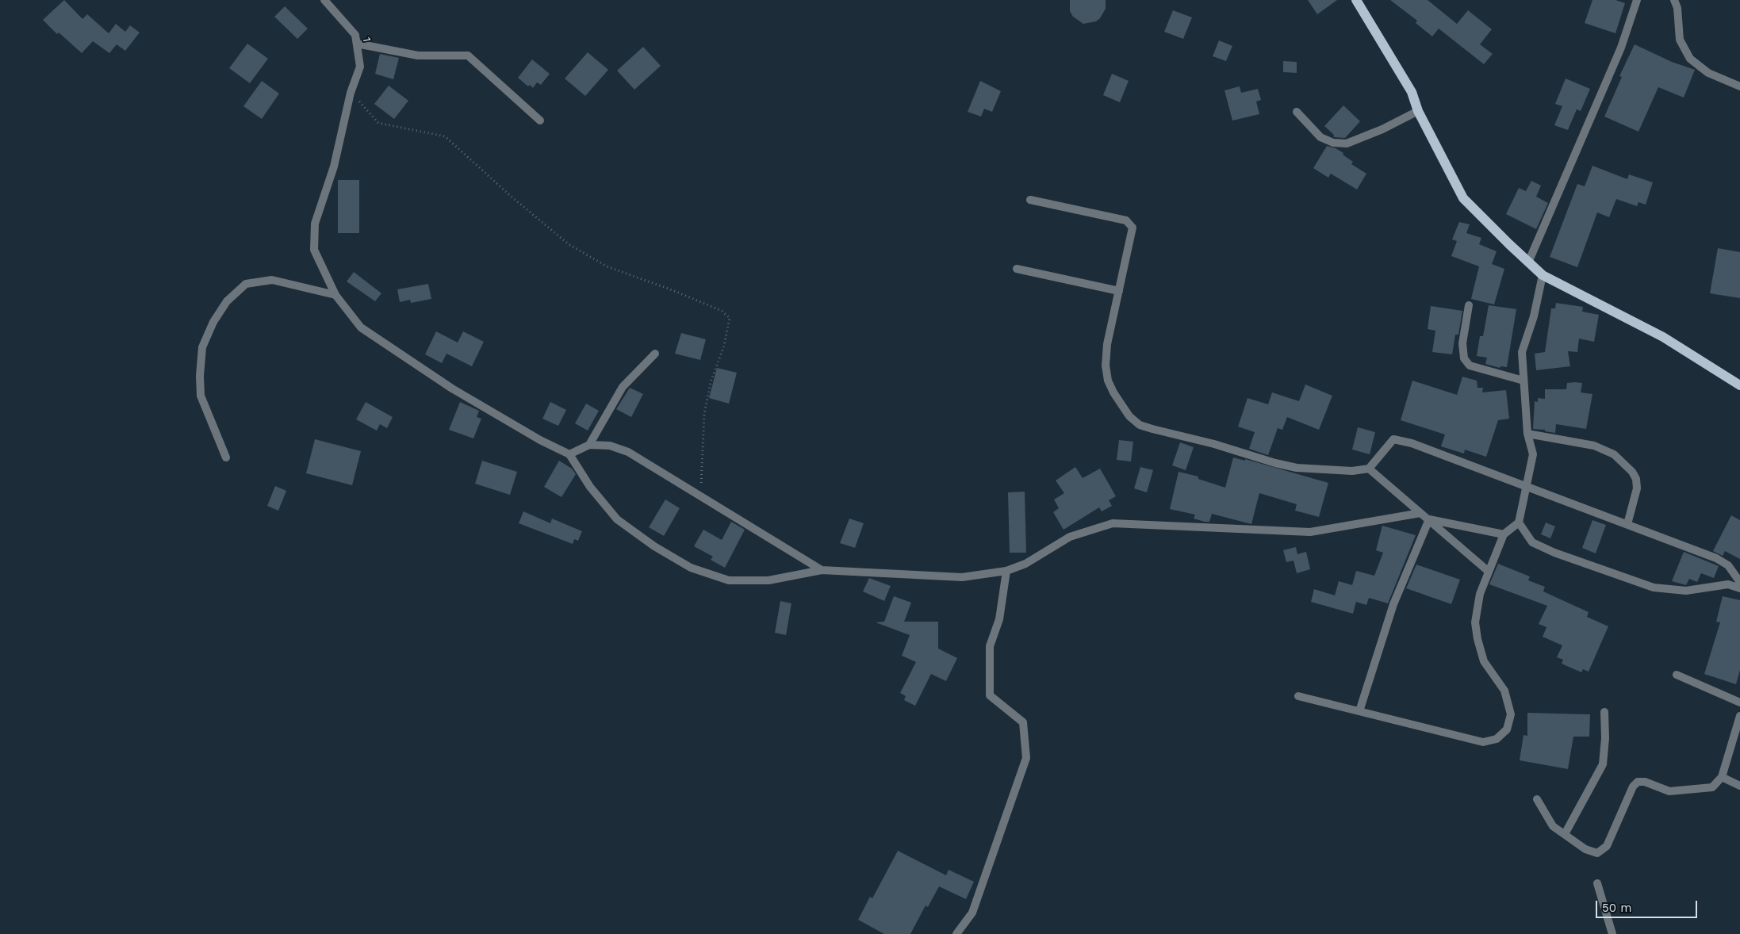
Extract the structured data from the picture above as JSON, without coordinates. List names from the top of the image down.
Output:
{
  "streets": {
    "street": ["1"]
  },
  "scale_bar": "50 m"
}
